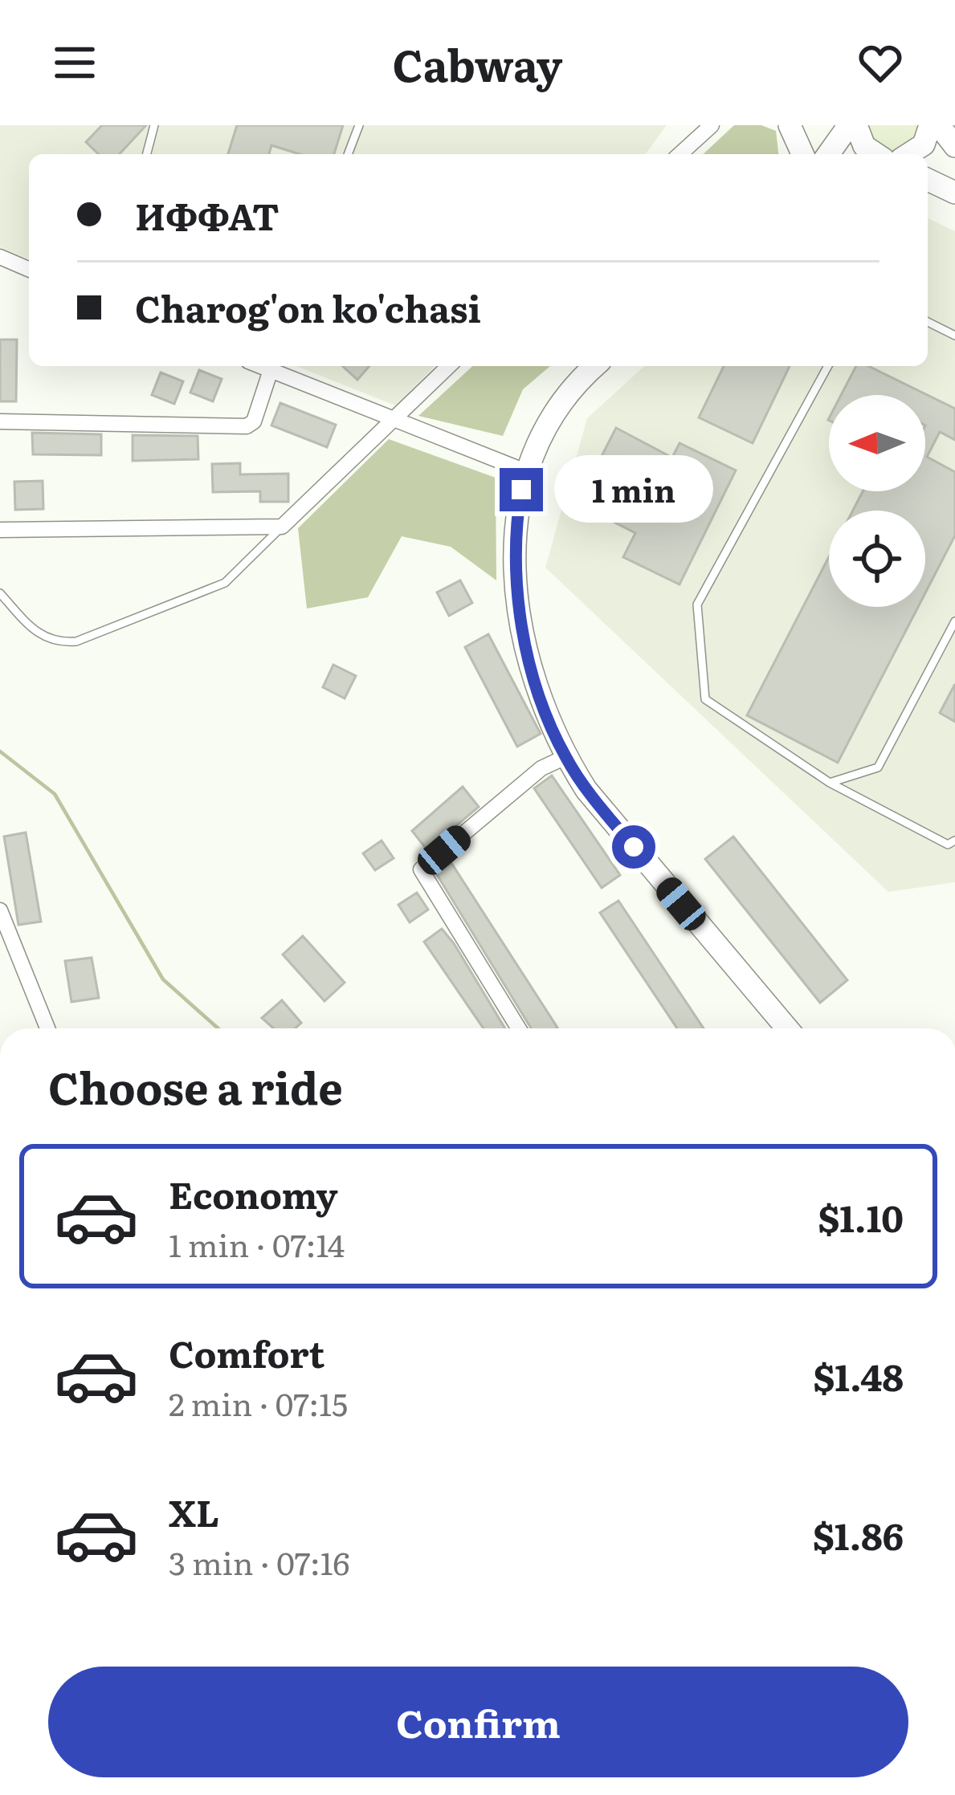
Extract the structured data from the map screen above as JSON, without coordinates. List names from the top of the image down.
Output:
{
  "north": "left",
  "page": {
    "header": "Cabway",
    "banner": ["ИФФАТ", "Charog'on ko'chasi"],
    "bubble": "1 min",
    "heading": "Choose a ride",
    "list": [
      {
        "name": "Economy",
        "note": "1 min · 07:14",
        "value": "$1.10"
      },
      {
        "name": "Comfort",
        "note": "2 min · 07:15",
        "value": "$1.48"
      },
      {
        "name": "XL",
        "note": "3 min · 07:16",
        "value": "$1.86"
      }
    ],
    "buttons": "Confirm"
  }
}
